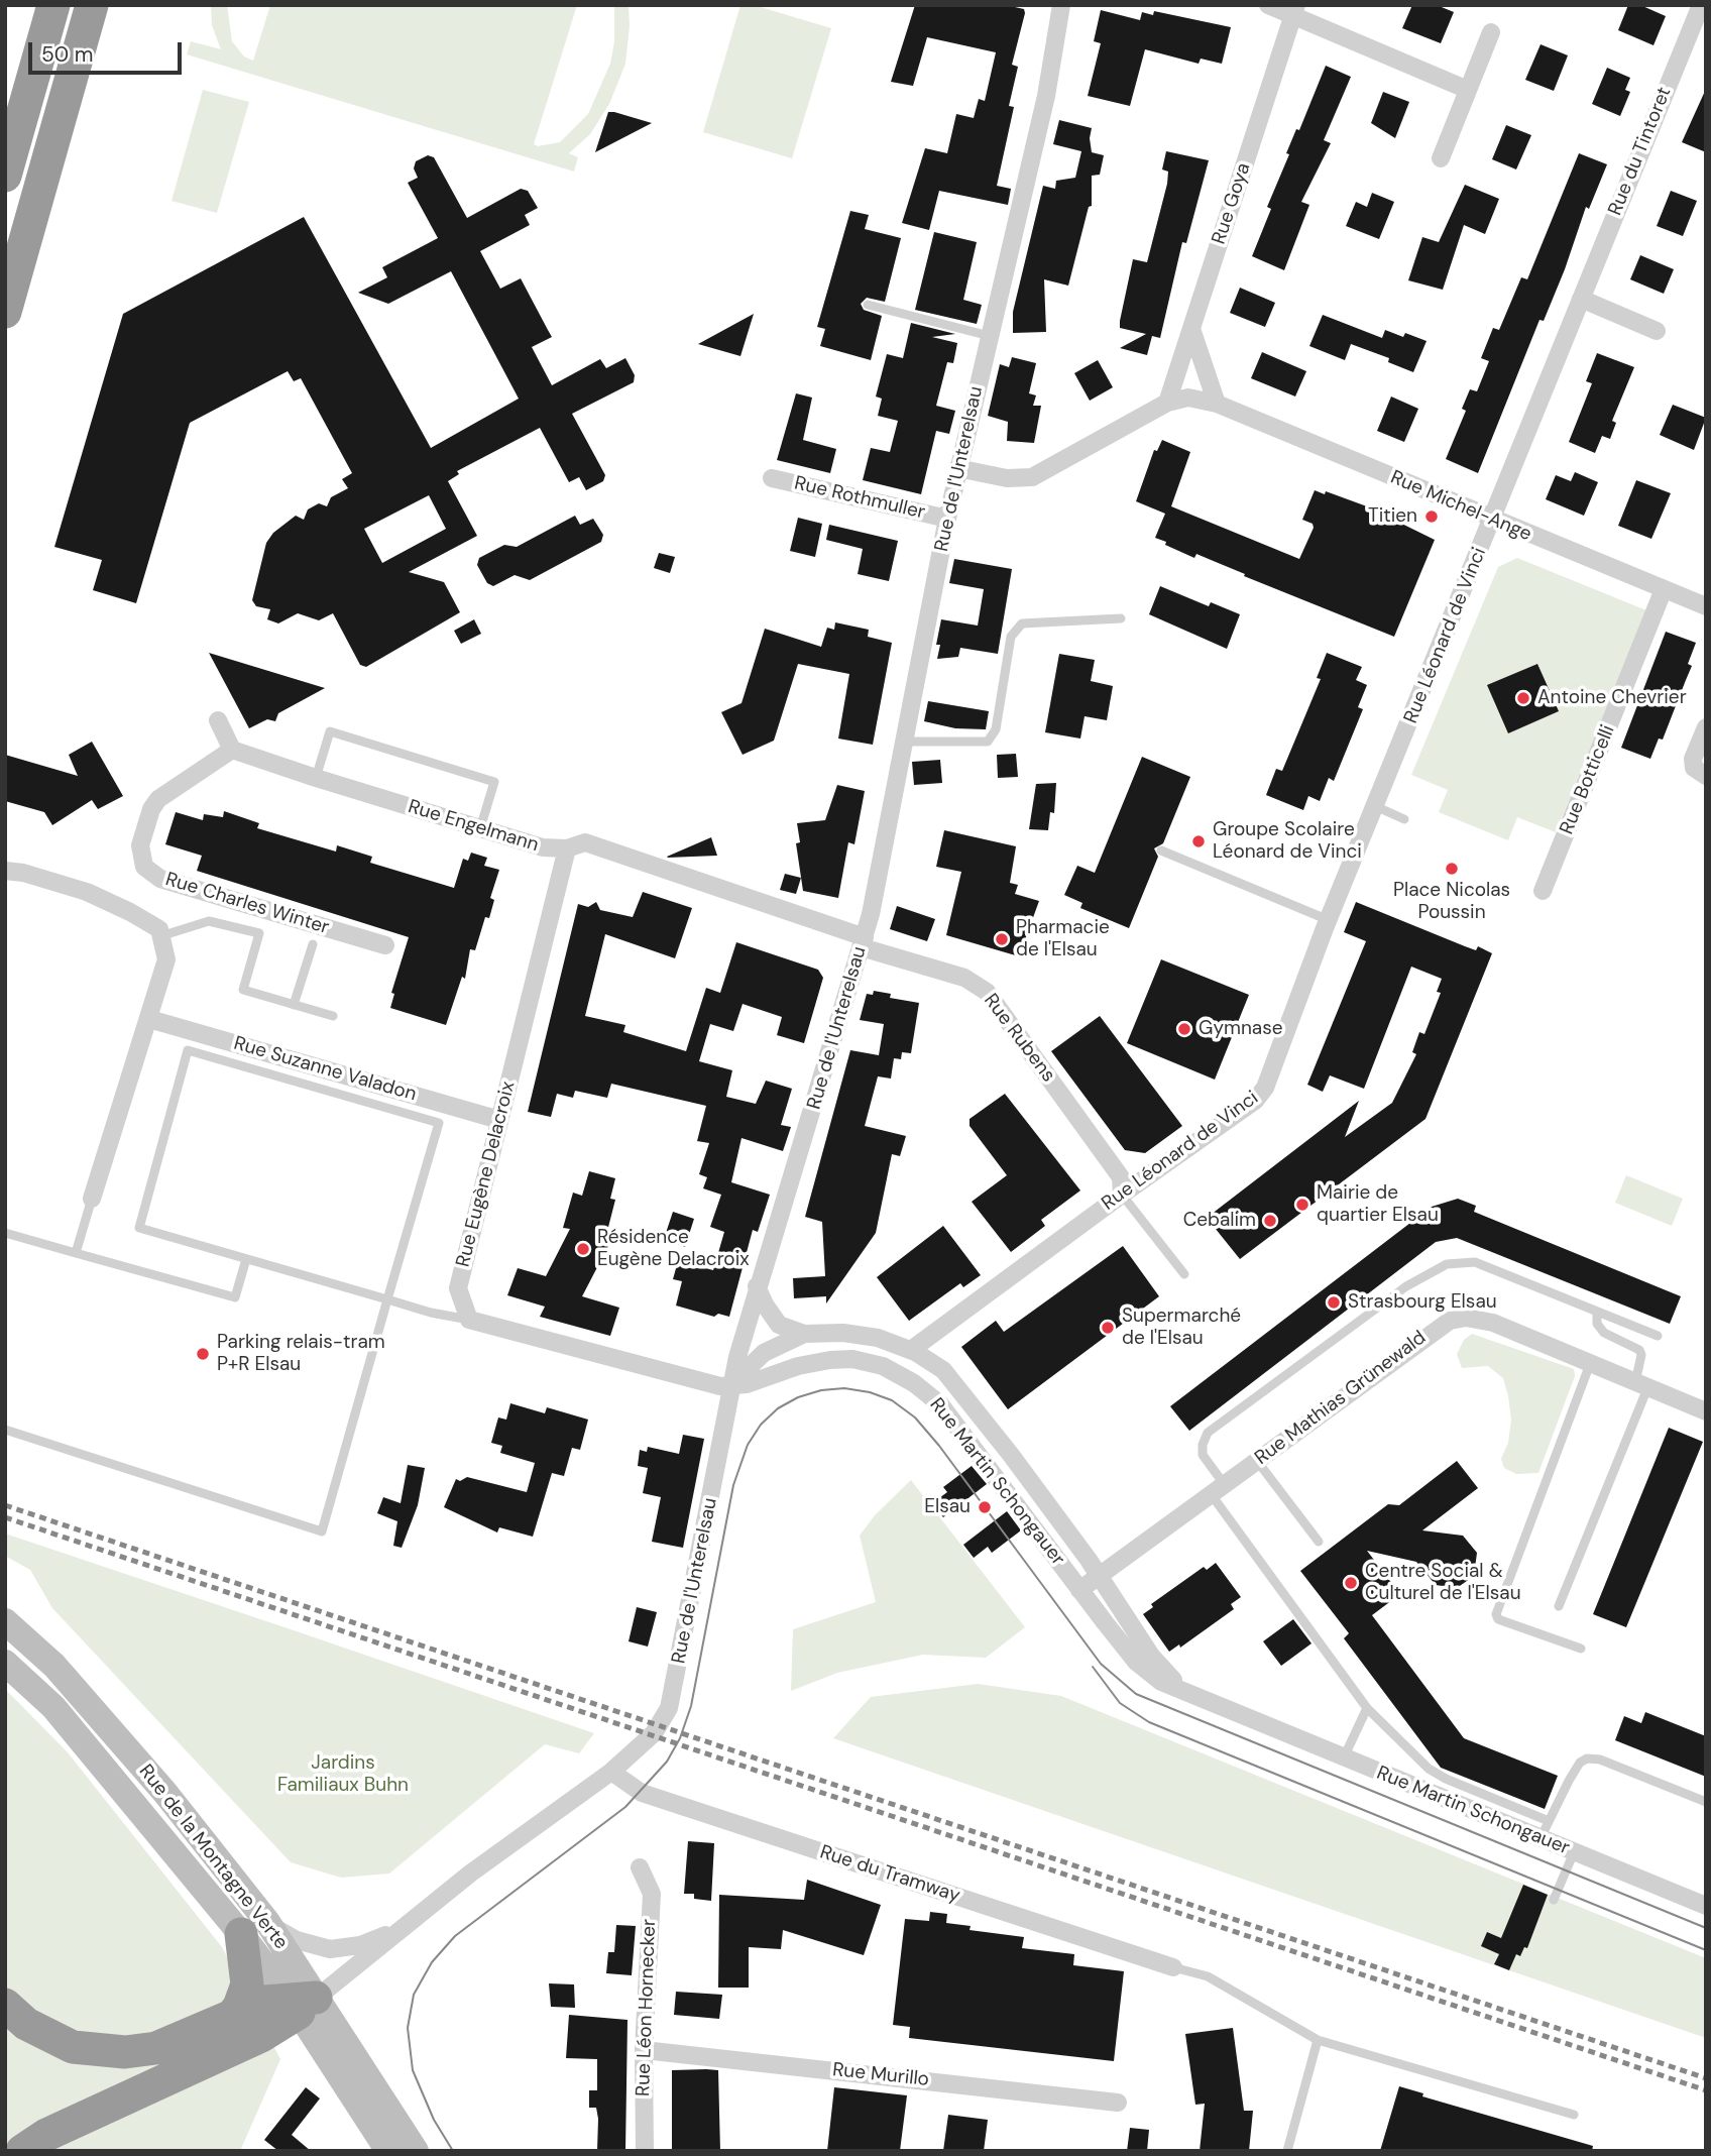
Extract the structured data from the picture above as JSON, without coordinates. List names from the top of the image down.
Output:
{
  "streets": {
    "main road": ["Rue de la Montagne Verte"],
    "street": [
      "Rue du Tintoret",
      "Rue Goya",
      "Rue de l'Unterelsau",
      "Rue Rothmuller",
      "Rue Michel-Ange",
      "Rue Léonard de Vinci",
      "Rue Botticelli",
      "Rue Engelmann",
      "Rue Charles Winter",
      "Rue Rubens",
      "Rue Suzanne Valadon",
      "Rue Eugène Delacroix",
      "Rue Mathias Grünewald",
      "Rue Martin Schongauer",
      "Rue du Tramway",
      "Rue Léon Hornecker",
      "Rue Murillo"
    ]
  },
  "crossings": [
    ["Rue du Tintoret", "Rue Michel-Ange"],
    ["Rue du Tintoret", "Rue Léonard de Vinci"],
    ["Rue Goya", "Rue Michel-Ange"],
    ["Rue de l'Unterelsau", "Rue Rothmuller"],
    ["Rue de l'Unterelsau", "Rue Michel-Ange"],
    ["Rue de l'Unterelsau", "Rue Engelmann"],
    ["Rue de l'Unterelsau", "Rue Rubens"],
    ["Rue de l'Unterelsau", "Rue Martin Schongauer"],
    ["Rue de l'Unterelsau", "Rue de la Montagne Verte"],
    ["Rue de l'Unterelsau", "Rue du Tramway"],
    ["Rue Michel-Ange", "Rue Léonard de Vinci"],
    ["Rue Michel-Ange", "Rue Botticelli"],
    ["Rue Léonard de Vinci", "Rue Rubens"],
    ["Rue Léonard de Vinci", "Rue Martin Schongauer"],
    ["Rue Engelmann", "Rue Charles Winter"],
    ["Rue Engelmann", "Rue Rubens"],
    ["Rue Engelmann", "Rue Eugène Delacroix"],
    ["Rue Suzanne Valadon", "Rue Eugène Delacroix"],
    ["Rue Mathias Grünewald", "Rue Martin Schongauer"],
    ["Rue Léon Hornecker", "Rue Murillo"]
  ],
  "parks": ["Jardins Familiaux Buhn"],
  "places": [
    "Titien",
    "Antoine Chevrier",
    "Groupe Scolaire Léonard de Vinci",
    "Place Nicolas Poussin",
    "Pharmacie de l'Elsau",
    "Gymnase",
    "Mairie de quartier Elsau",
    "Cebalim",
    "Résidence Eugène Delacroix",
    "Strasbourg Elsau",
    "Supermarché de l'Elsau",
    "Parking relais-tram P+R Elsau",
    "Elsau",
    "Centre Social & Culturel de l'Elsau"
  ],
  "scale_bar": "50 m"
}
